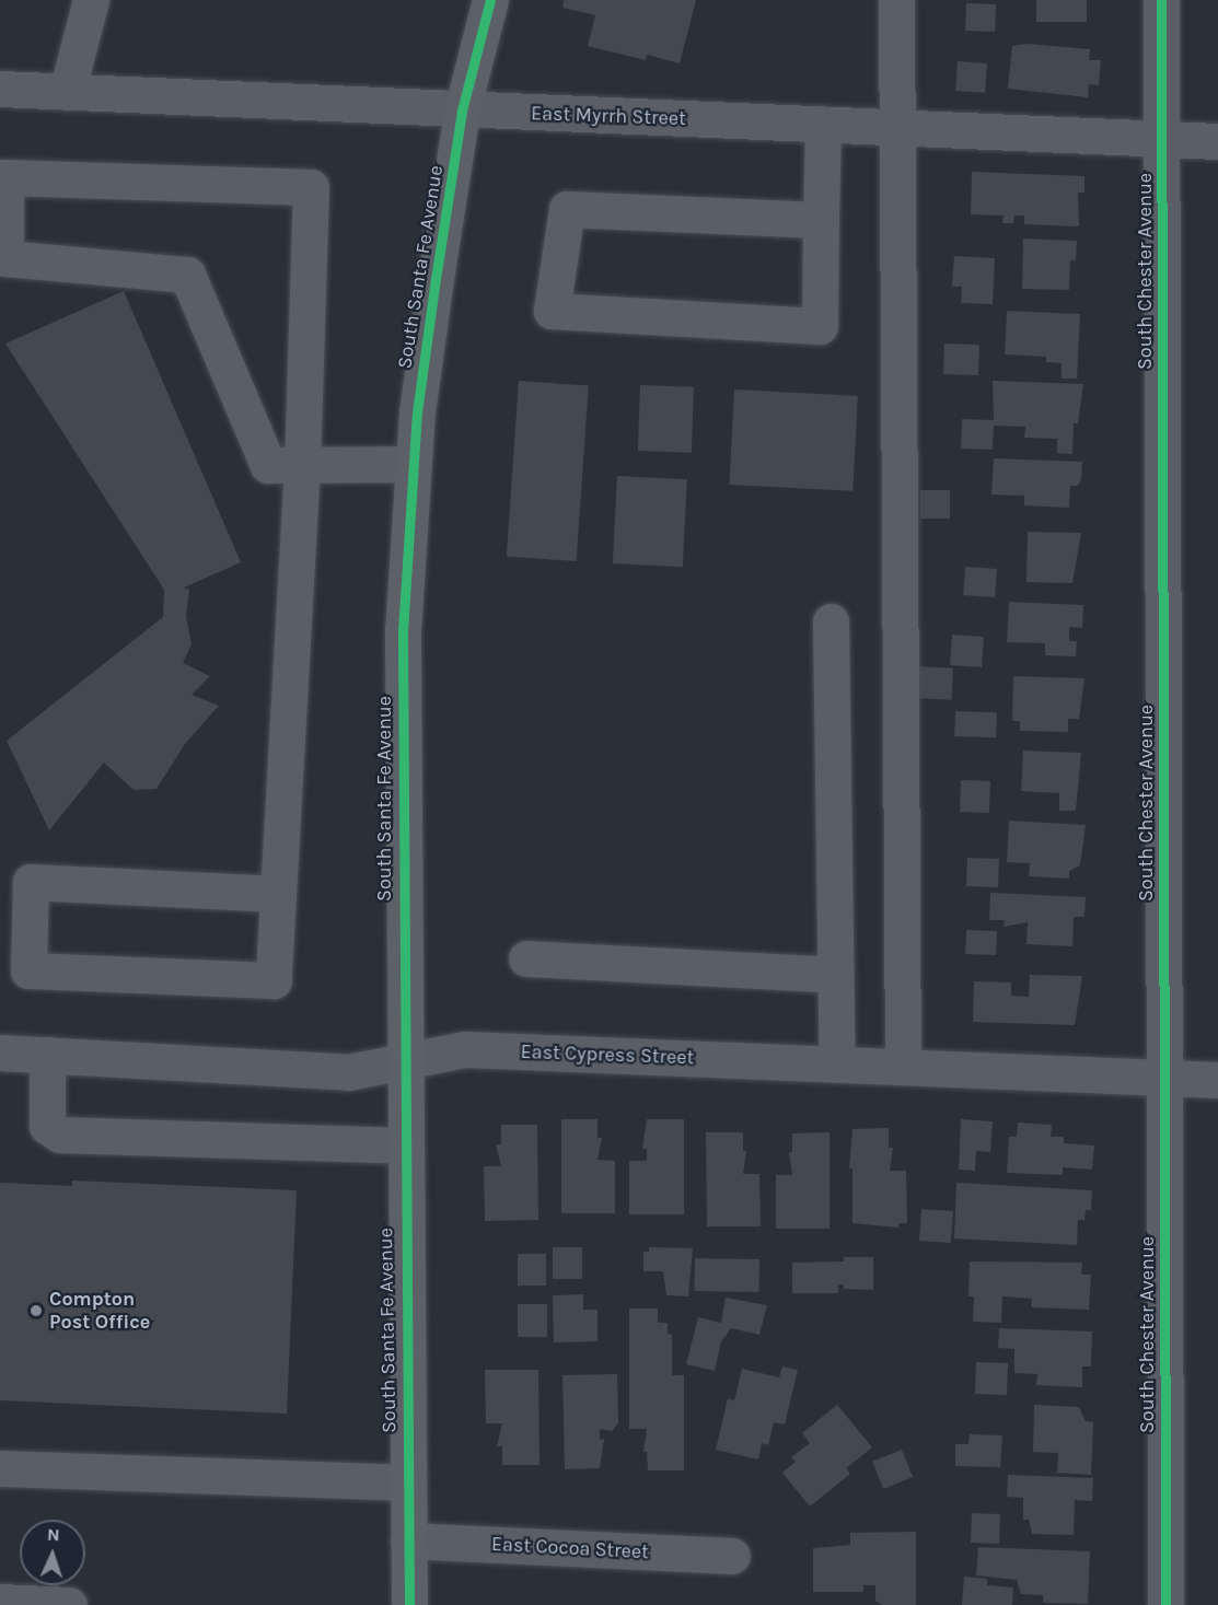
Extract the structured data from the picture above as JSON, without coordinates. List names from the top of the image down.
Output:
{
  "streets": {
    "main road": ["South Santa Fe Avenue"],
    "street": [
      "East Myrrh Street",
      "South Chester Avenue",
      "East Cypress Street",
      "East Cocoa Street"
    ]
  },
  "crossings": [
    ["East Myrrh Street", "South Santa Fe Avenue"],
    ["East Myrrh Street", "South Chester Avenue"],
    ["South Santa Fe Avenue", "East Cypress Street"],
    ["South Santa Fe Avenue", "East Cocoa Street"],
    ["South Chester Avenue", "East Cypress Street"]
  ],
  "places": ["Compton Post Office"],
  "north": "top"
}
